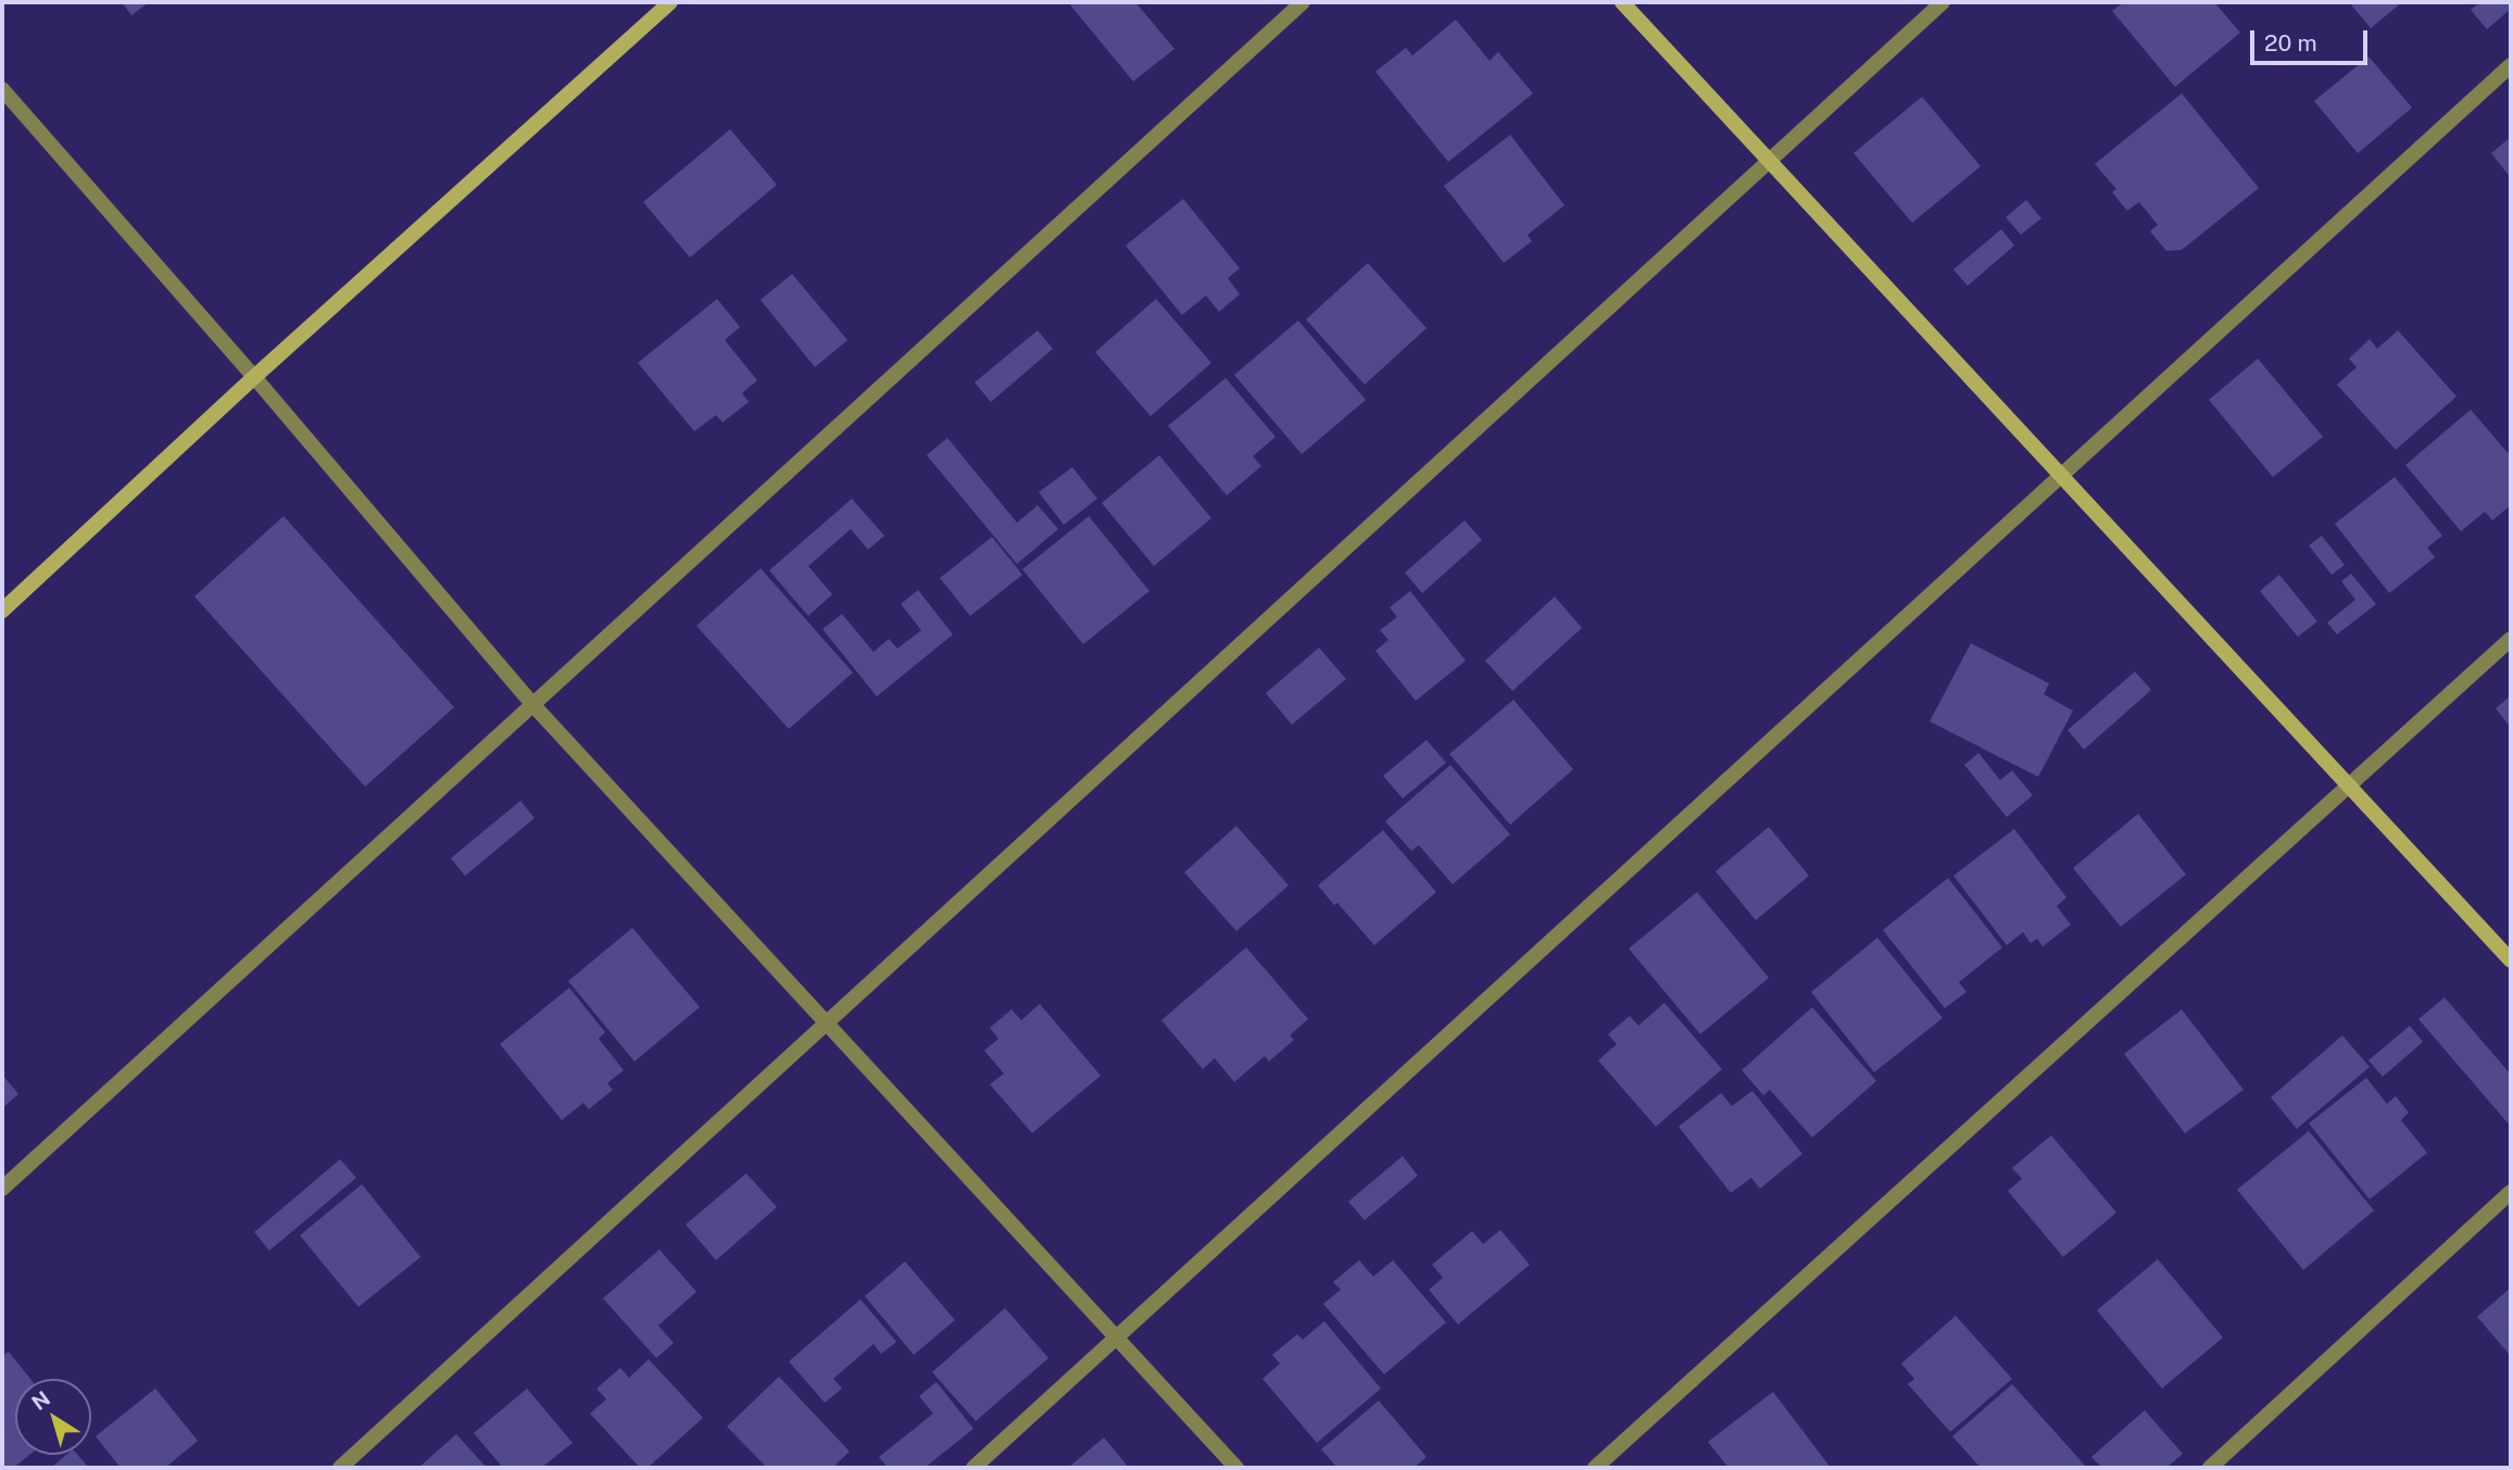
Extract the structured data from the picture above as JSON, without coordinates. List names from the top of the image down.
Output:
{
  "scale_bar": "20 m",
  "north": "top left"
}
